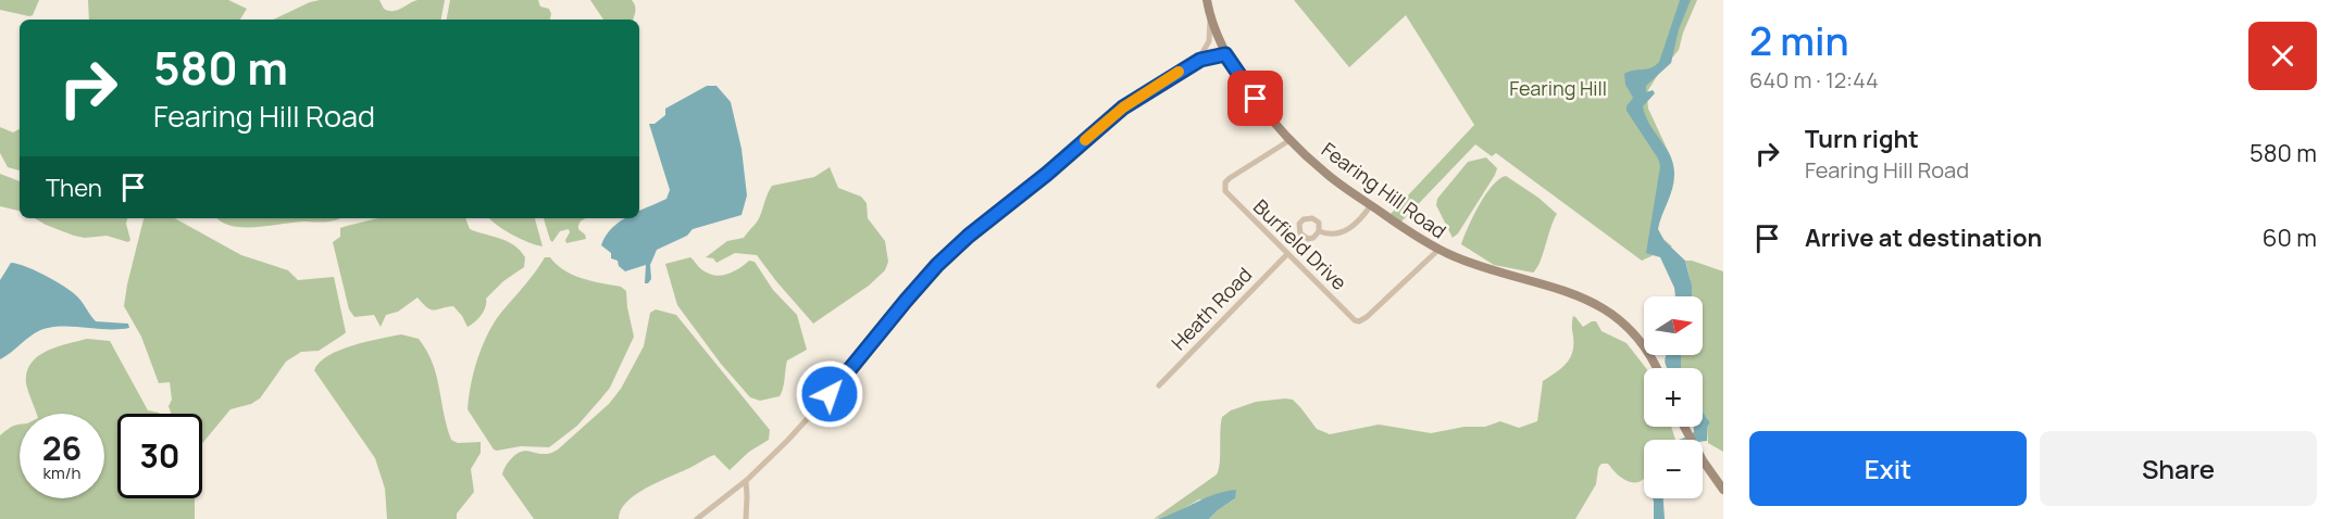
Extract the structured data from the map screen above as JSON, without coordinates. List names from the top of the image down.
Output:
{
  "streets": {
    "main road": ["Fearing Hill Road"],
    "street": ["Burfield Drive", "Heath Road"]
  },
  "crossings": [
    ["Fearing Hill Road", "Burfield Drive"],
    ["Burfield Drive", "Heath Road"]
  ],
  "parks": ["Fearing Hill"],
  "north": "right",
  "page": {
    "heading": ["2 min", "640 m · 12:44"],
    "turn": ["580 m", "Fearing Hill Road"],
    "list": [
      {
        "name": "Turn right",
        "note": "Fearing Hill Road",
        "value": "580 m"
      },
      {
        "name": "Arrive at destination",
        "value": "60 m"
      }
    ],
    "then": "Then",
    "map_buttons": ["+", "−"],
    "speed": "26 km/h",
    "limit": "30",
    "buttons": ["Exit", "Share"]
  }
}
